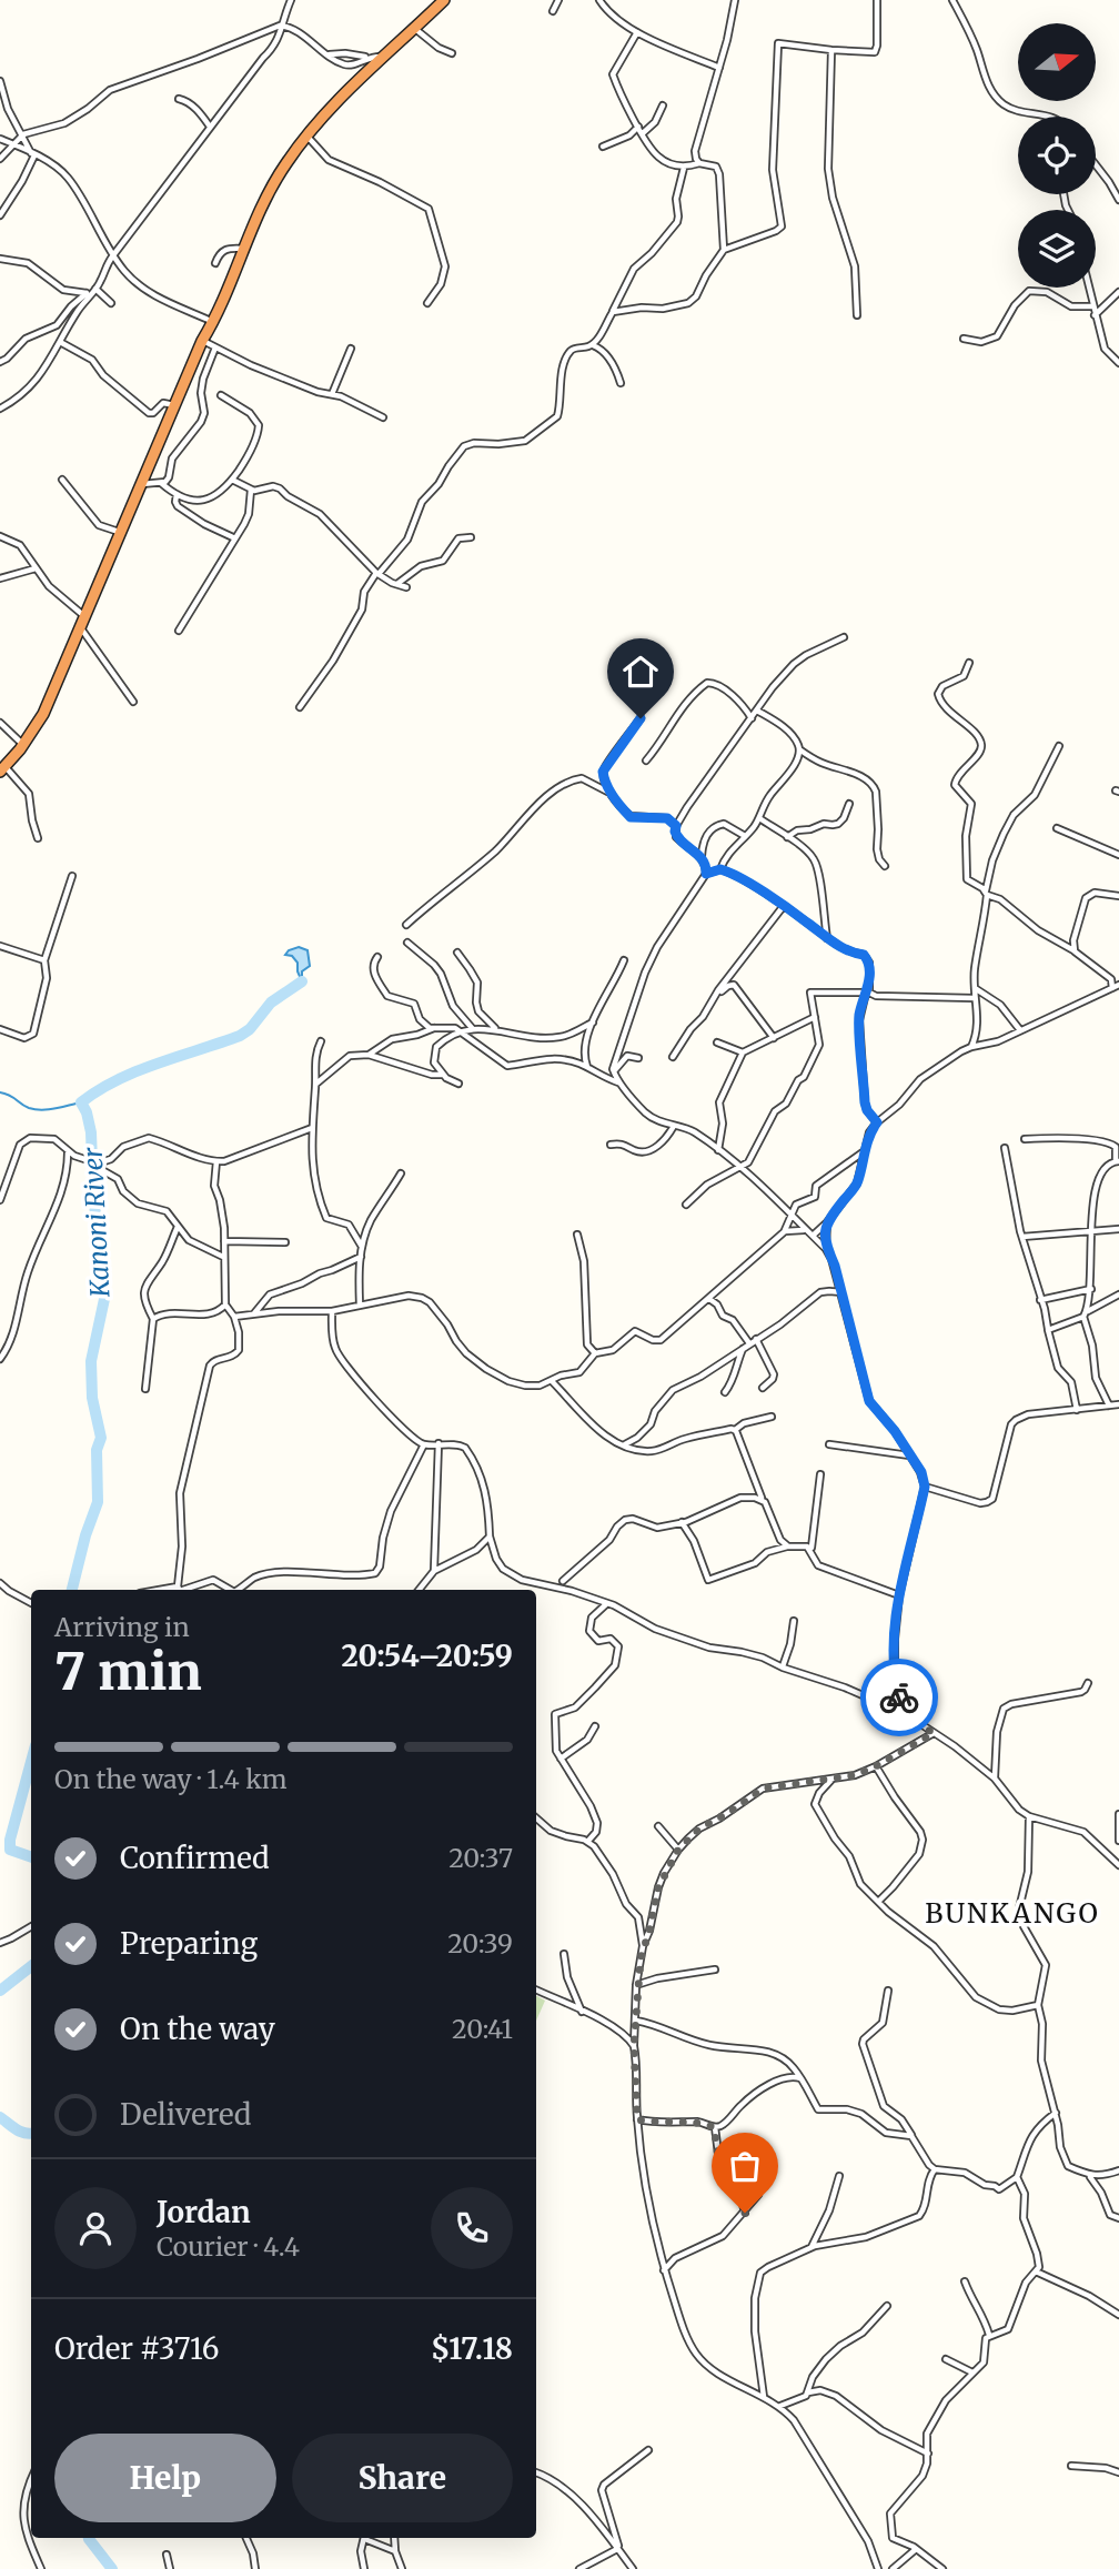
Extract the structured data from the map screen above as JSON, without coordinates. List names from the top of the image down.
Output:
{
  "districts": ["BUNKANGO"],
  "water": ["Kanoni River"],
  "north": "right",
  "page": {
    "heading": ["7 min", "Arriving in", "20:54–20:59"],
    "panel": [
      "Jordan",
      "Courier · 4.4",
      "Order #3716",
      "$17.18"
    ],
    "bar": "On the way · 1.4 km",
    "list": [
      ["Confirmed", "20:37"],
      ["Preparing", "20:39"],
      ["On the way", "20:41"],
      "Delivered"
    ],
    "buttons": ["Help", "Share"]
  }
}
